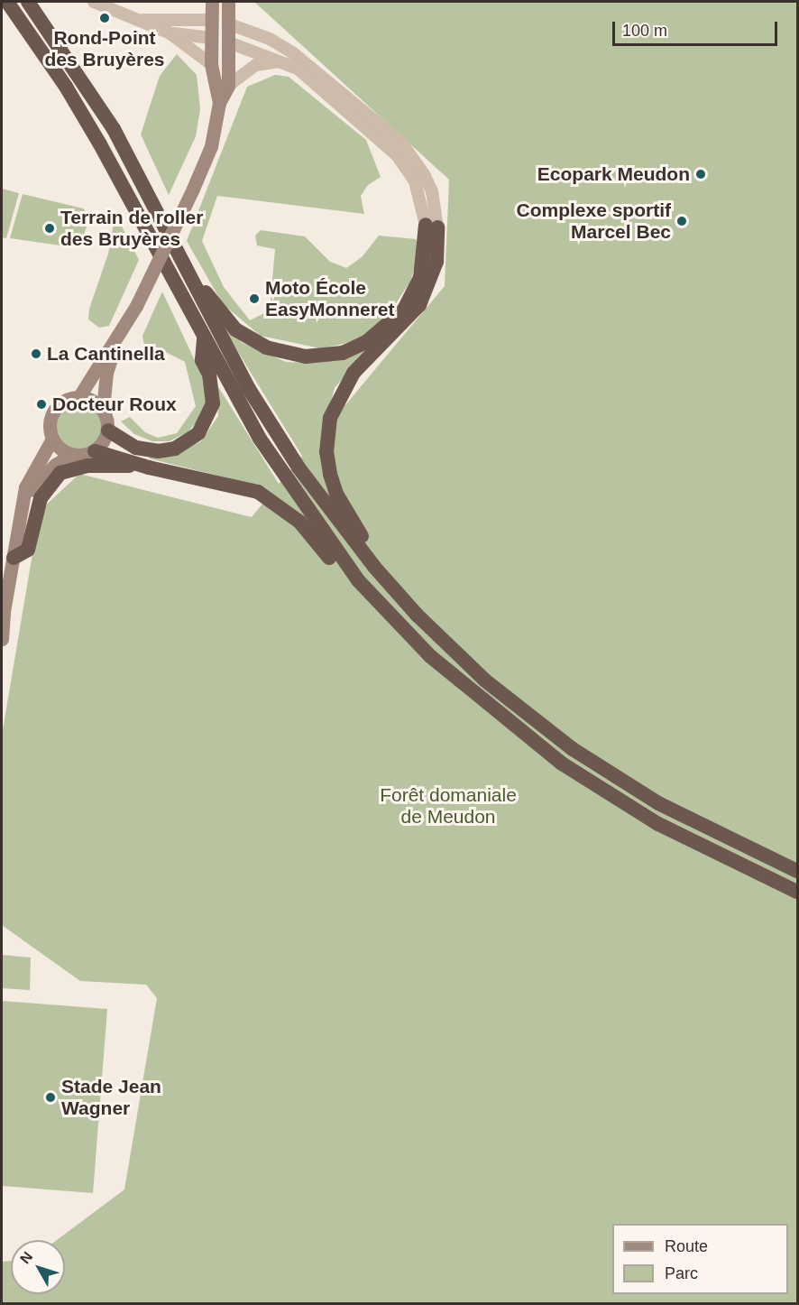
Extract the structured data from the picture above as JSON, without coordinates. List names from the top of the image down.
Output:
{
  "parks": ["Forêt domaniale de Meudon"],
  "places": [
    "Rond-Point des Bruyères",
    "Ecopark Meudon",
    "Complexe sportif Marcel Bec",
    "Terrain de roller des Bruyères",
    "Moto École EasyMonneret",
    "La Cantinella",
    "Docteur Roux",
    "Stade Jean Wagner"
  ],
  "legend": ["Route", "Parc"],
  "scale_bar": "100 m",
  "north": "top left"
}
